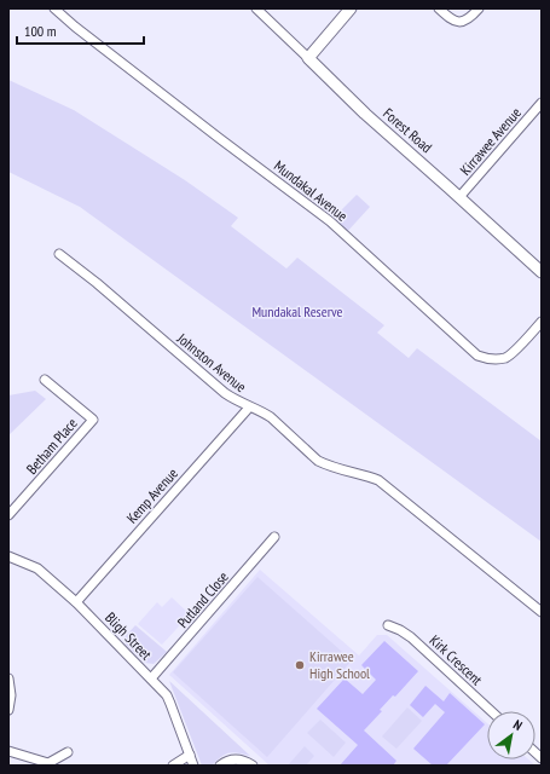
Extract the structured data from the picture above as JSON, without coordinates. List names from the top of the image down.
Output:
{
  "streets": {
    "street": [
      "Forest Road",
      "Kirrawee Avenue",
      "Mundakal Avenue",
      "Johnston Avenue",
      "Betham Place",
      "Kemp Avenue",
      "Putland Close",
      "Bligh Street",
      "Kirk Crescent"
    ]
  },
  "crossings": [
    ["Forest Road", "Kirrawee Avenue"],
    ["Johnston Avenue", "Kemp Avenue"],
    ["Kemp Avenue", "Bligh Street"],
    ["Putland Close", "Bligh Street"]
  ],
  "parks": ["Mundakal Reserve"],
  "places": ["Kirrawee High School"],
  "scale_bar": "100 m",
  "north": "top right"
}
